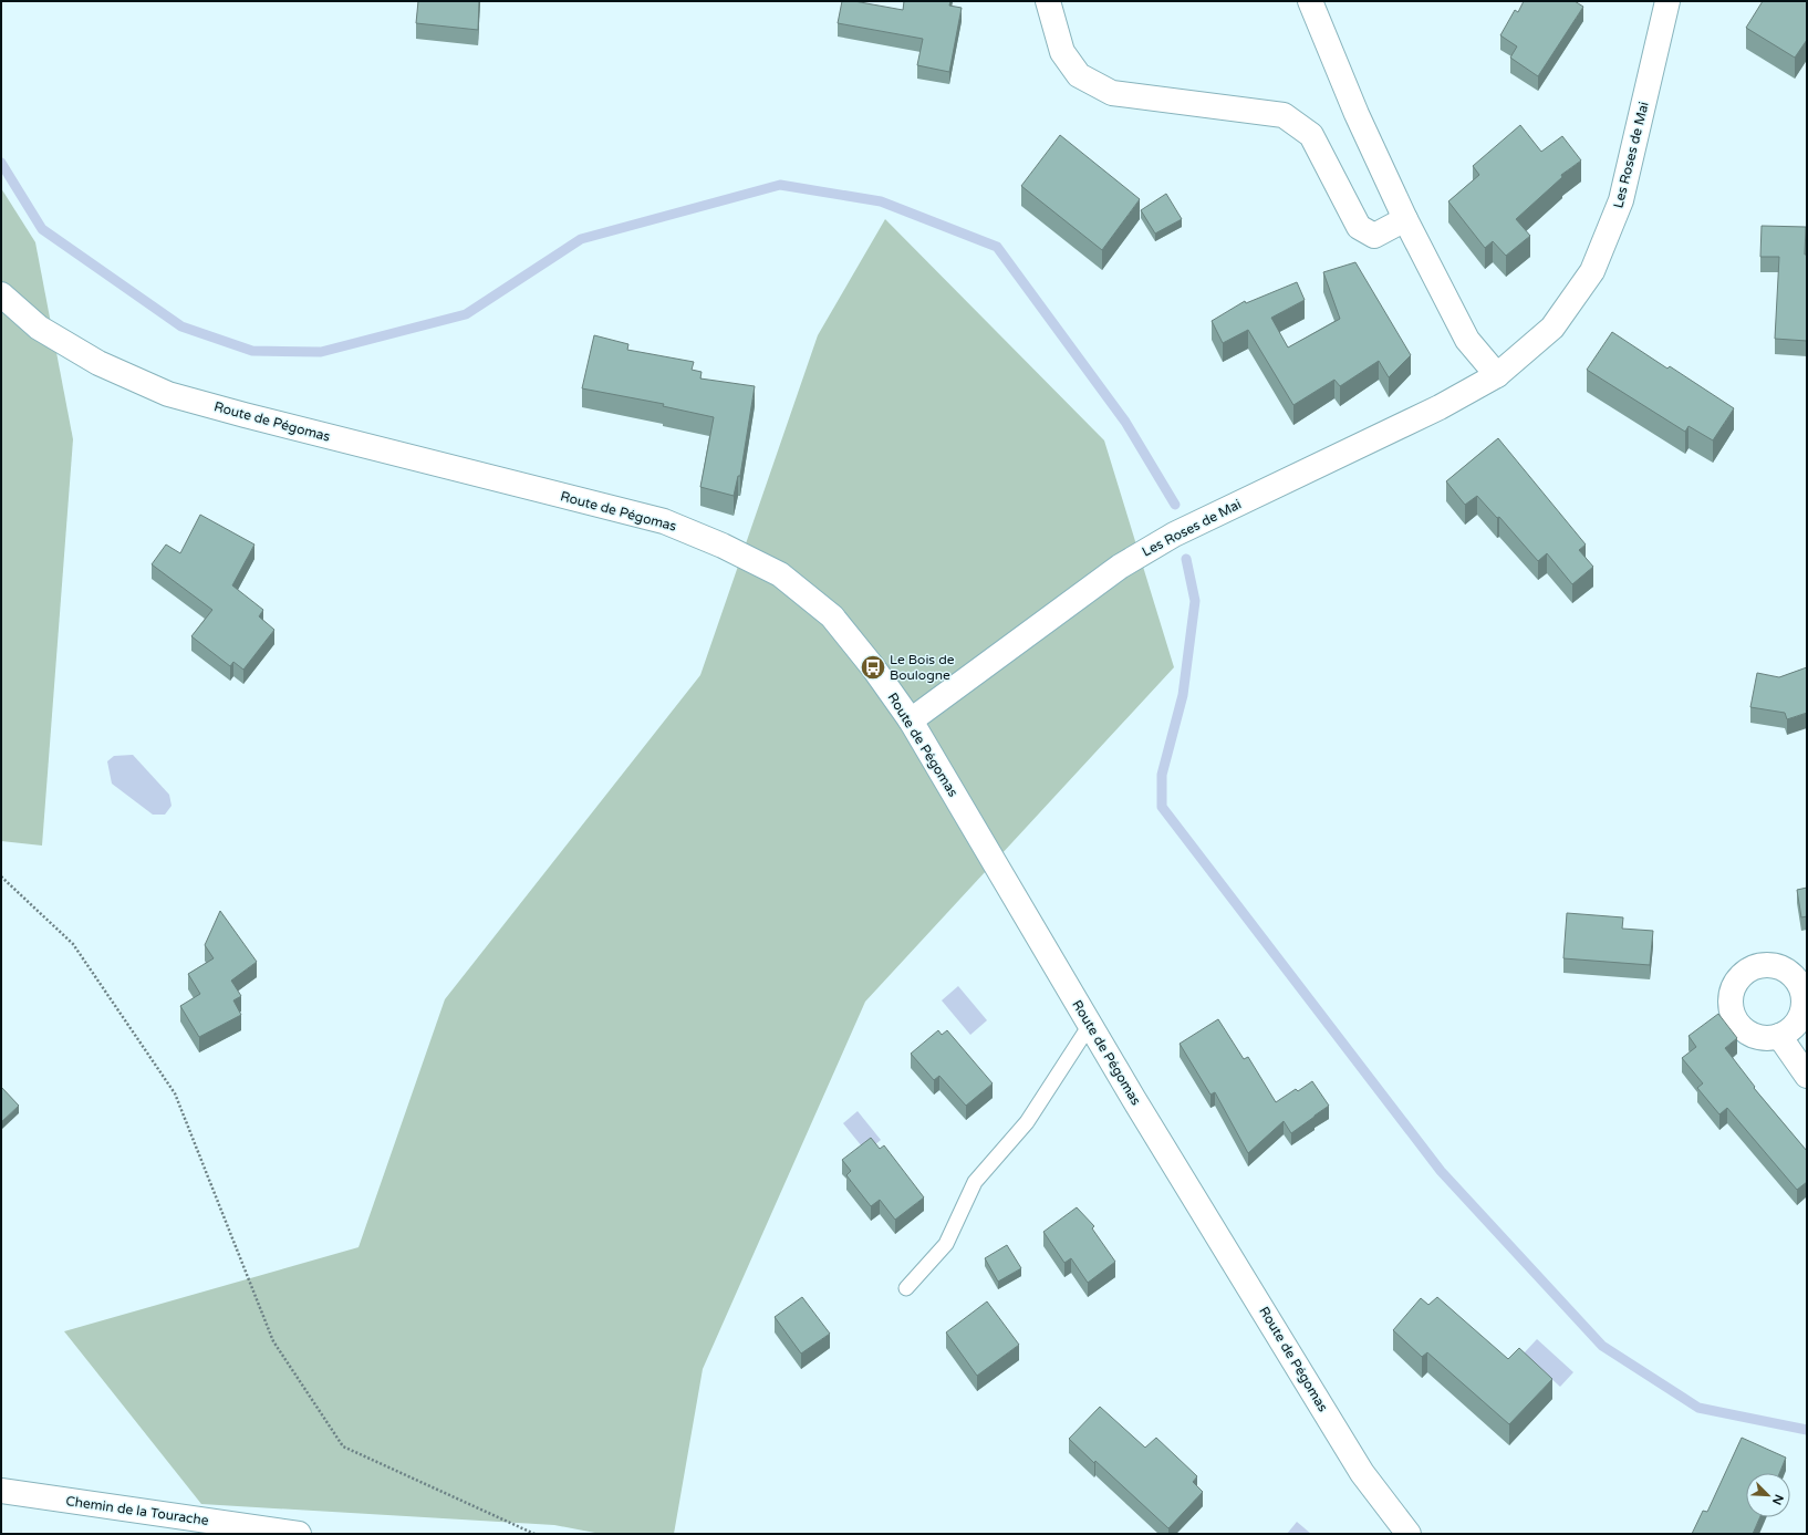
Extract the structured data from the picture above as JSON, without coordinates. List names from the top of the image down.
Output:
{
  "streets": {
    "street": ["Les Roses de Mai", "Route de Pégomas", "Chemin de la Tourache"]
  },
  "crossings": [
    ["Les Roses de Mai", "Route de Pégomas"]
  ],
  "places": {
    "bus stop": ["Le Bois de Boulogne"]
  },
  "north": "bottom right"
}
